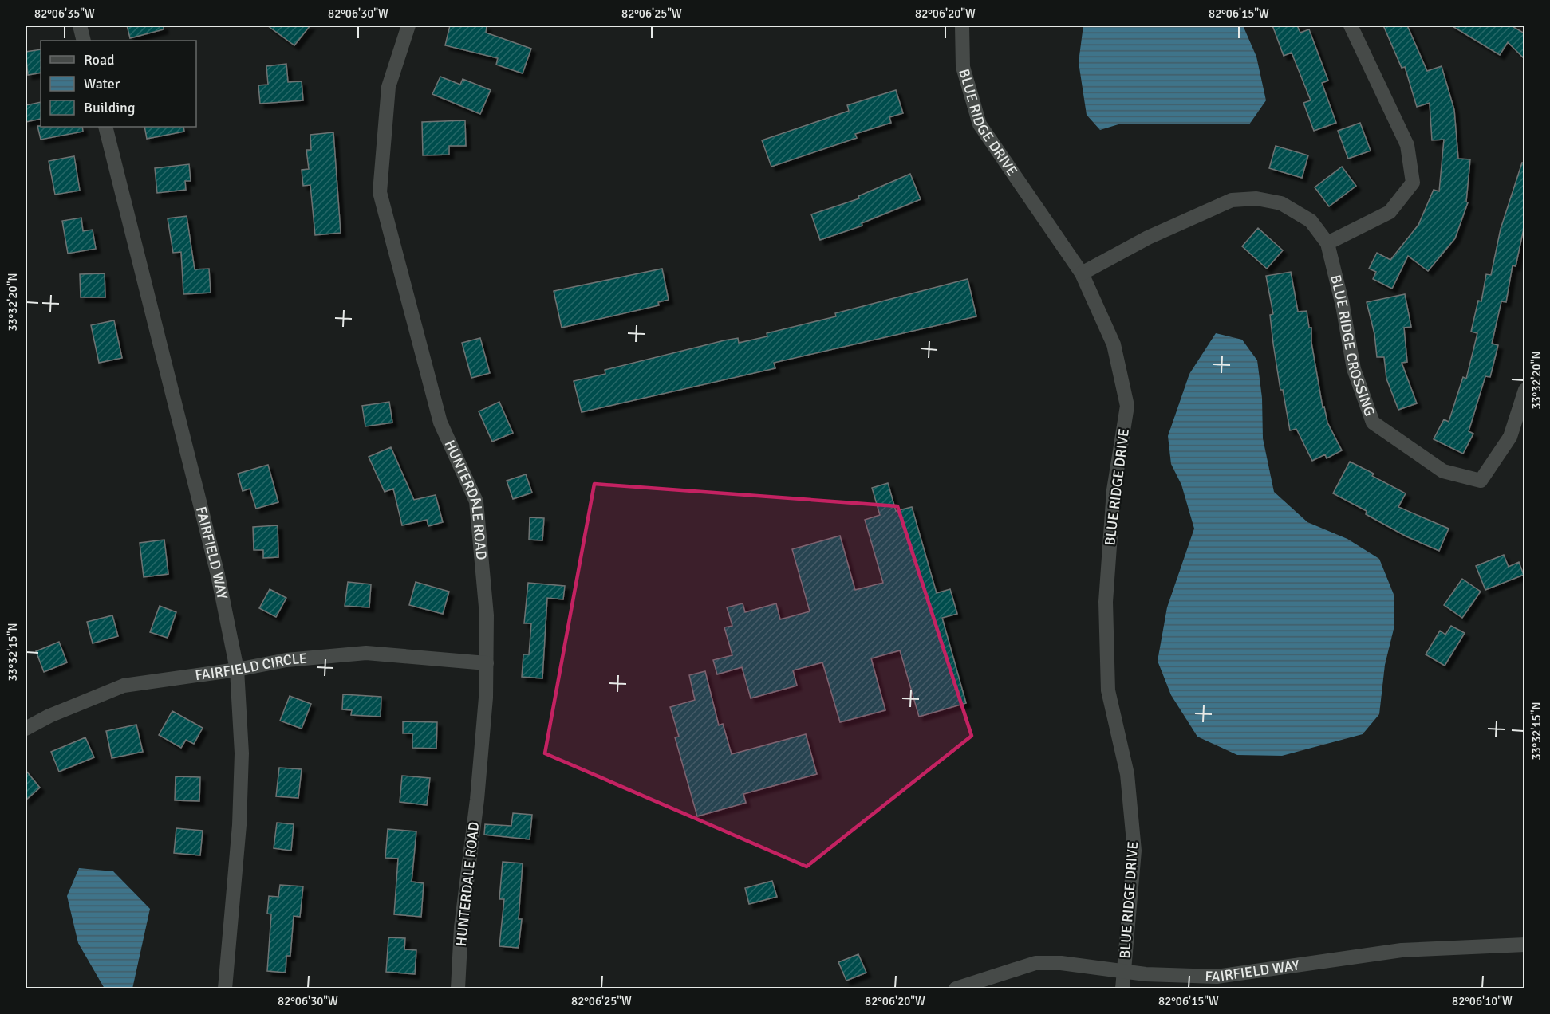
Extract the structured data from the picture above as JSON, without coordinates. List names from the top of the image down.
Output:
{
  "streets": {
    "street": [
      "BLUE RIDGE DRIVE",
      "BLUE RIDGE CROSSING",
      "HUNTERDALE ROAD",
      "FAIRFIELD WAY",
      "FAIRFIELD CIRCLE"
    ]
  },
  "crossings": [
    ["BLUE RIDGE DRIVE", "BLUE RIDGE CROSSING"],
    ["BLUE RIDGE DRIVE", "FAIRFIELD WAY"],
    ["HUNTERDALE ROAD", "FAIRFIELD CIRCLE"],
    ["FAIRFIELD WAY", "FAIRFIELD CIRCLE"]
  ],
  "legend": ["Road", "Water", "Building"],
  "coordinates": [
    "82°06'35\"W",
    "82°06'30\"W",
    "82°06'25\"W",
    "82°06'20\"W",
    "82°06'15\"W",
    "33°32'20\"N",
    "33°32'15\"N",
    "82°06'10\"W"
  ]
}
